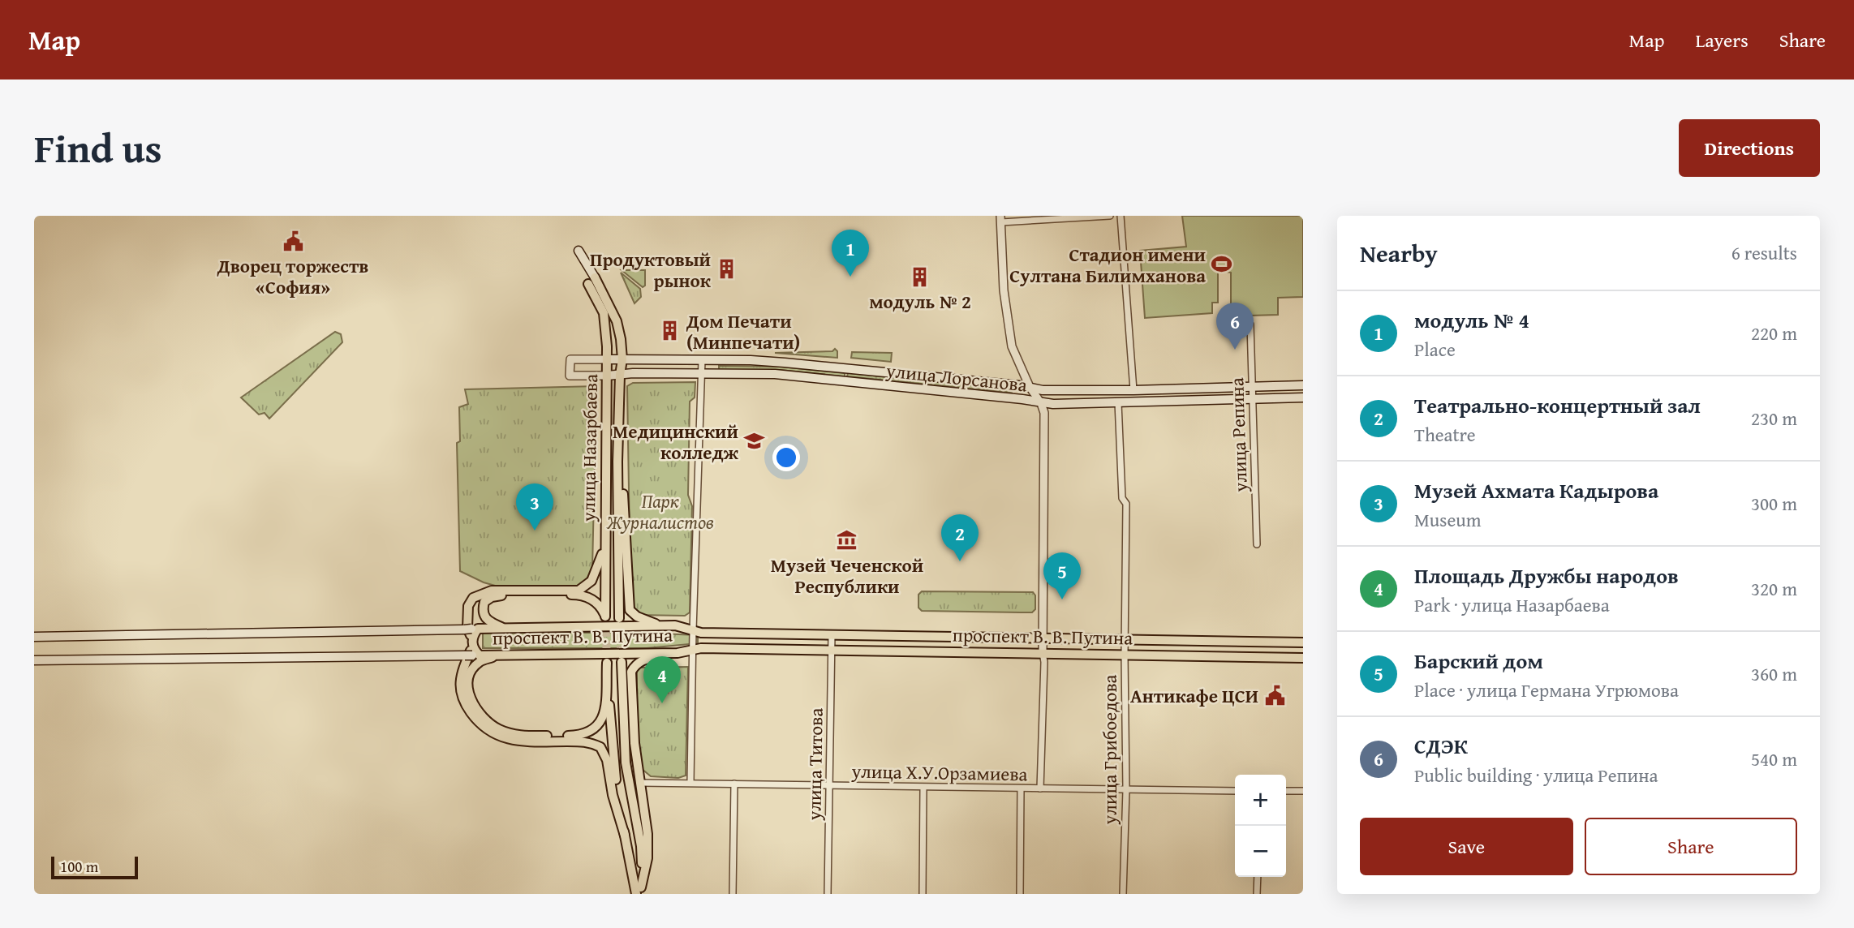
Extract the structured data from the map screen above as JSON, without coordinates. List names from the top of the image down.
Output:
{
  "streets": {
    "main road": ["улица Лорсанова", "улица Назарбаева", "проспект В. В. Путина"],
    "street": [
      "улица Репина",
      "улица Грибоедова",
      "улица Титова",
      "улица Х.У.Орзамиева"
    ]
  },
  "crossings": [
    ["улица Лорсанова", "улица Репина"],
    ["улица Лорсанова", "улица Назарбаева"],
    ["улица Лорсанова", "улица Грибоедова"],
    ["улица Назарбаева", "проспект В. В. Путина"],
    ["проспект В. В. Путина", "улица Грибоедова"],
    ["проспект В. В. Путина", "улица Титова"],
    ["улица Грибоедова", "улица Х.У.Орзамиева"],
    ["улица Титова", "улица Х.У.Орзамиева"]
  ],
  "parks": ["Парк Журналистов"],
  "places": {
    "public building": ["Дворец торжеств «София»", "Антикафе ЦСИ"],
    "sports": ["Стадион имени Султана Билимханова"],
    "building": ["Продуктовый рынок", "модуль № 2", "Дом Печати (Минпечати)"],
    "school or university": ["Медицинский колледж"],
    "museum": ["Музей Чеченской Республики"]
  },
  "scale_bar": "100 m",
  "page": {
    "header": "Map",
    "nav": ["Map", "Layers", "Share"],
    "title": "Find us",
    "buttons": [
      "Directions",
      ["Save", "Share"]
    ],
    "heading": ["Nearby", "6 results"],
    "pins": [
      "1",
      "6",
      "3",
      "2",
      "5",
      "4"
    ],
    "list": [
      {
        "mark": "1",
        "name": "модуль № 4",
        "note": "Place",
        "value": "220 m"
      },
      {
        "mark": "2",
        "name": "Театрально-концертный зал",
        "note": "Theatre",
        "value": "230 m"
      },
      {
        "mark": "3",
        "name": "Музей Ахмата Кадырова",
        "note": "Museum",
        "value": "300 m"
      },
      {
        "mark": "4",
        "name": "Площадь Дружбы народов",
        "note": "Park · улица Назарбаева",
        "value": "320 m"
      },
      {
        "mark": "5",
        "name": "Барский дом",
        "note": "Place · улица Германа Угрюмова",
        "value": "360 m"
      },
      {
        "mark": "6",
        "name": "СДЭК",
        "note": "Public building · улица Репина",
        "value": "540 m"
      }
    ],
    "map_buttons": ["+", "−"],
    "scale": "100 m"
  }
}
